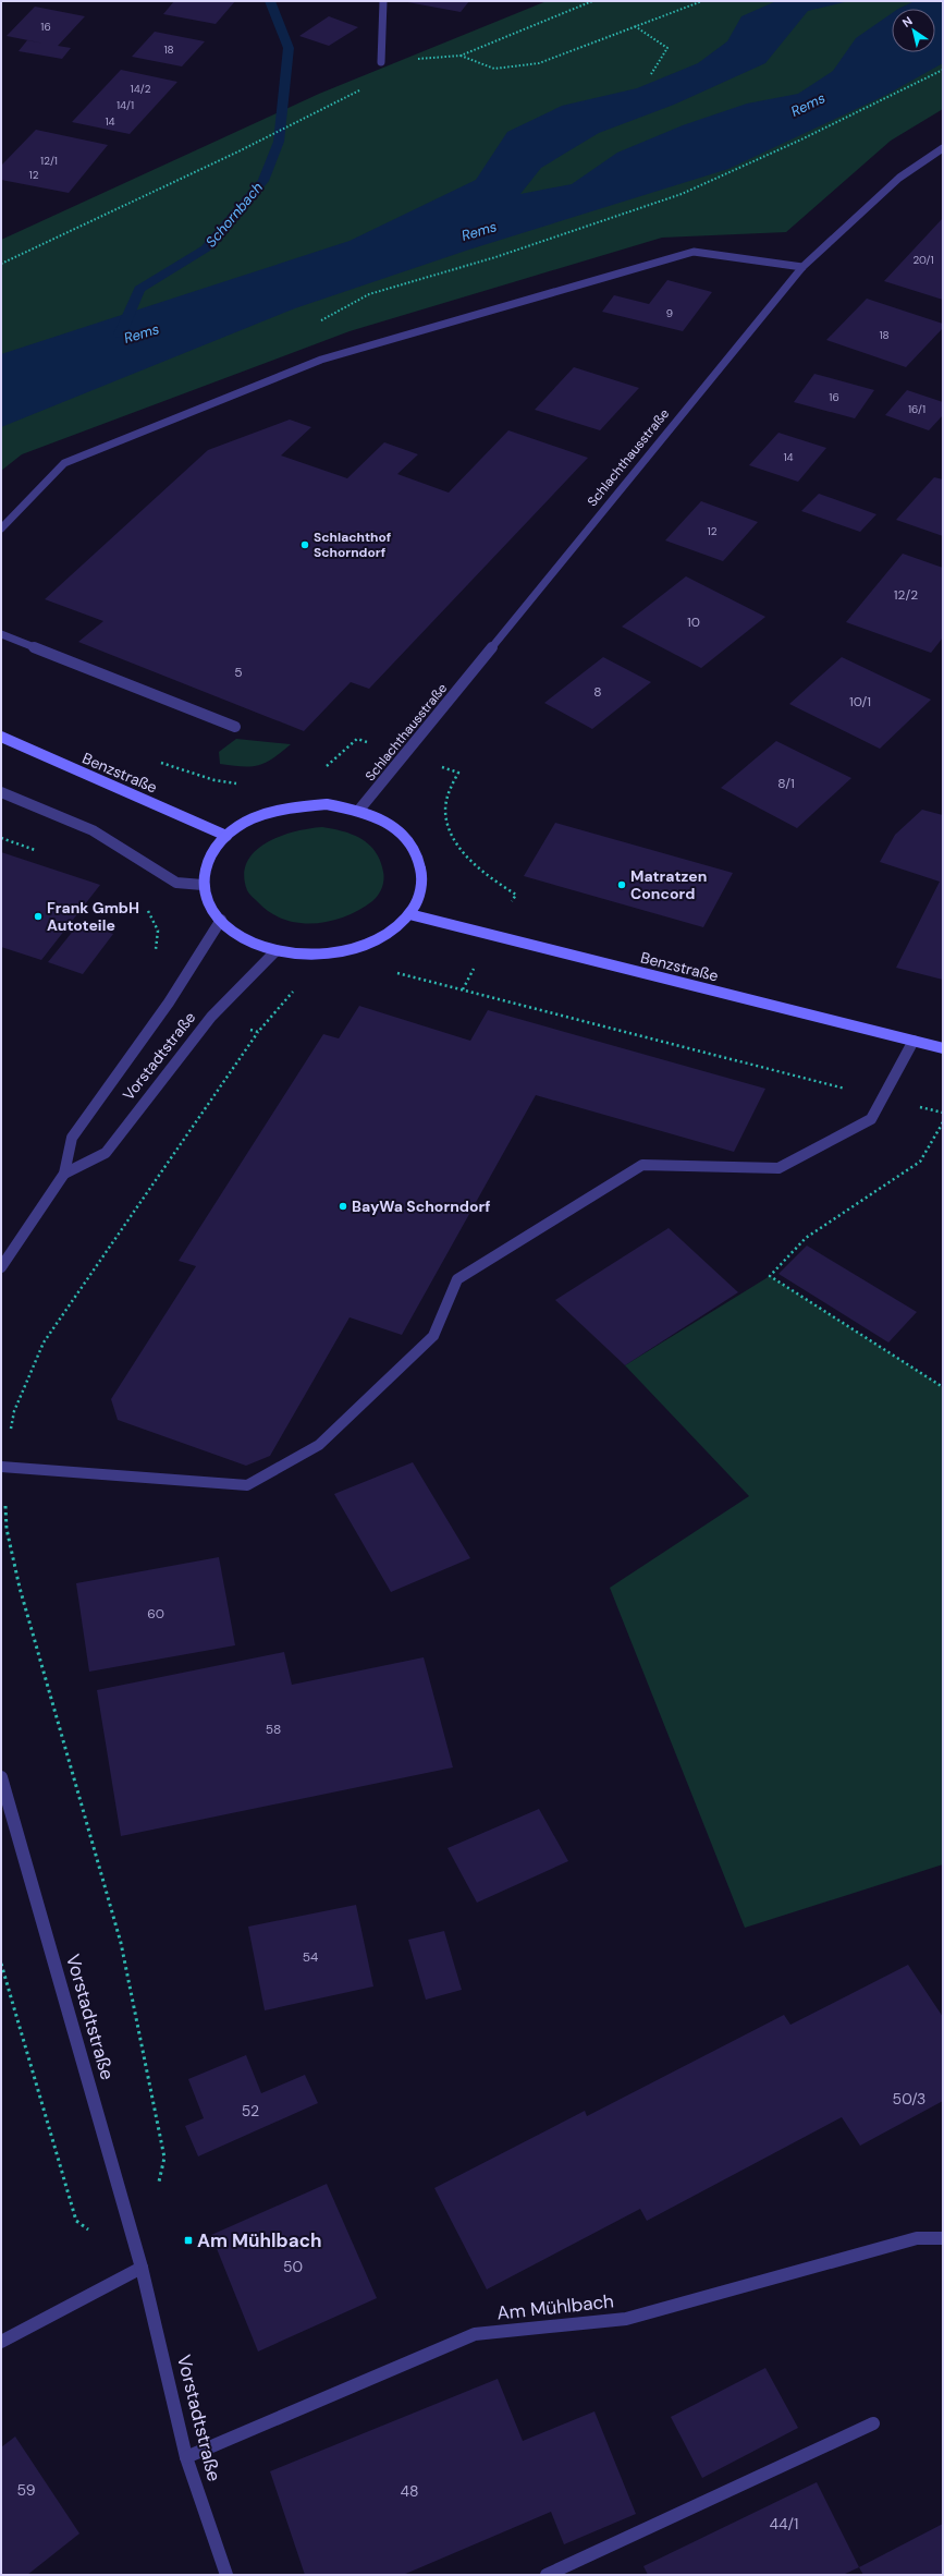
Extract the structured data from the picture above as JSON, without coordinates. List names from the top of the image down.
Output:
{
  "streets": {
    "main road": ["Benzstraße"],
    "street": ["Schlachthausstraße", "Vorstadtstraße", "Am Mühlbach"]
  },
  "crossings": [
    ["Vorstadtstraße", "Am Mühlbach"]
  ],
  "water": ["Rems", "Schornbach"],
  "places": {
    "other": [
      "Schlachthof Schorndorf",
      "Matratzen Concord",
      "Frank GmbH Autoteile",
      "BayWa Schorndorf"
    ],
    "transit": ["Am Mühlbach"]
  },
  "house_numbers": [
    "16",
    "18",
    "14/2",
    "14/1",
    "14",
    "12/1",
    "12",
    "20/1",
    "9",
    "18",
    "16",
    "16/1",
    "14",
    "12",
    "12/2",
    "10",
    "5",
    "8",
    "10/1",
    "8/1",
    "60",
    "58",
    "54",
    "50/3",
    "52",
    "50",
    "59",
    "48",
    "44/1"
  ],
  "north": "top left"
}
